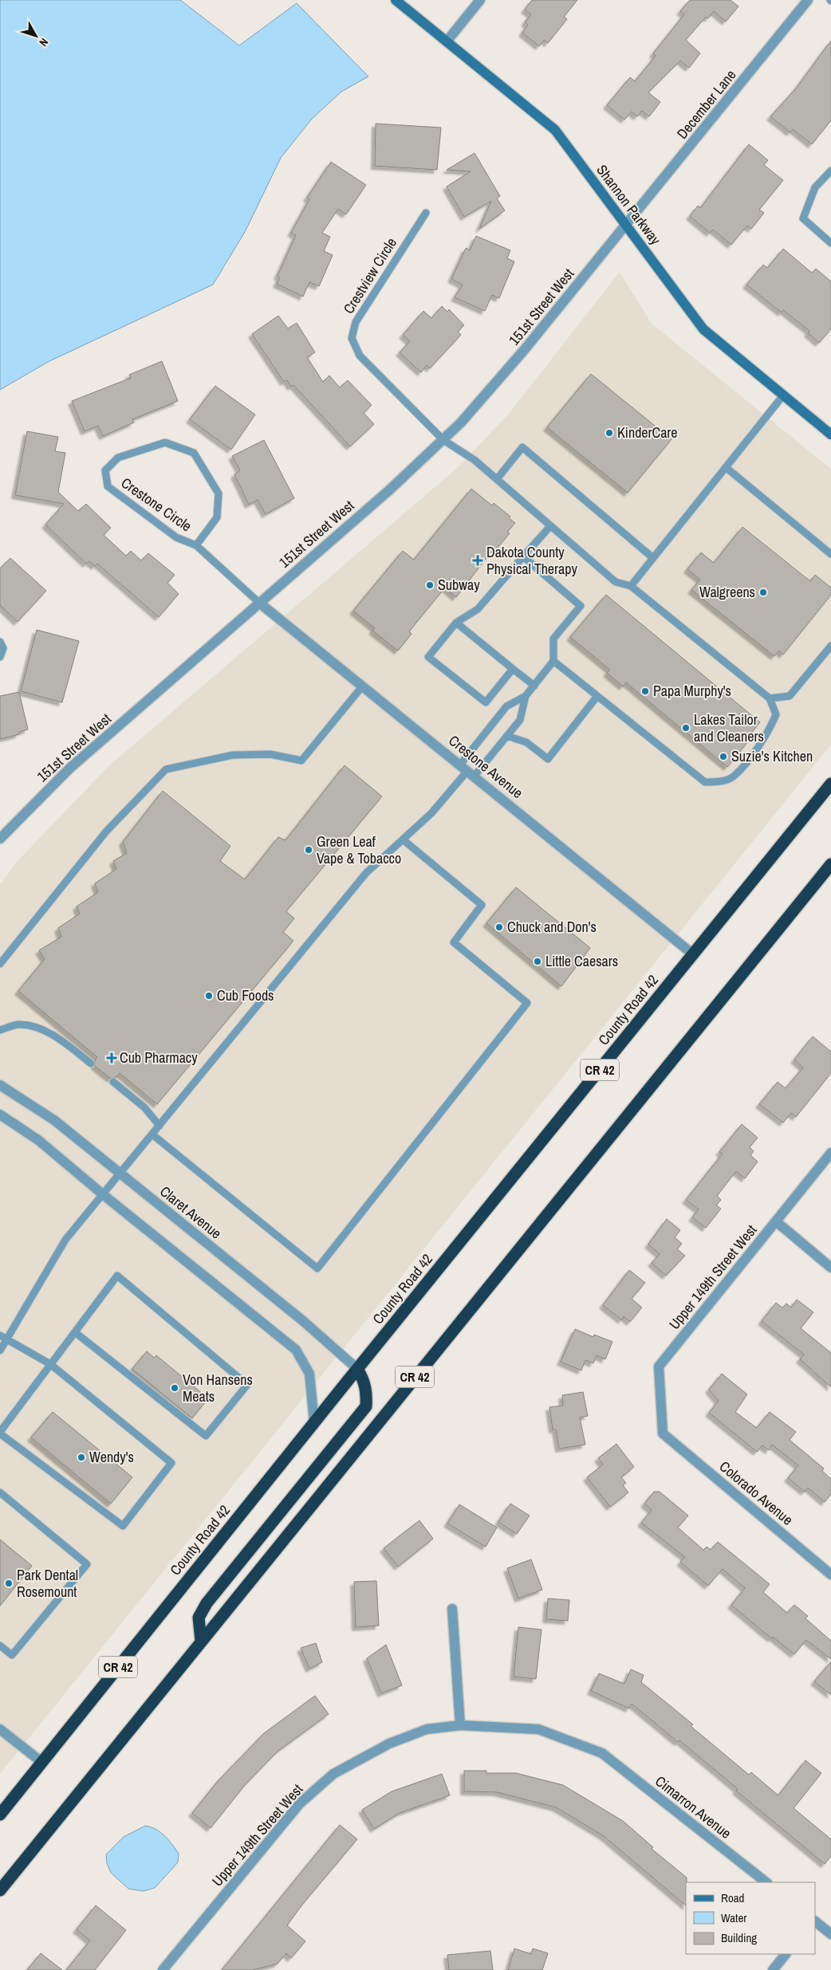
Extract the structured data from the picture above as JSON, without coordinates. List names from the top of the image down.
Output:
{
  "streets": {
    "highway": ["County Road 42", "CR 42"],
    "street": [
      "December Lane",
      "Shannon Parkway",
      "151st Street West",
      "Crestone Avenue",
      "Claret Avenue",
      "Upper 149th Street West",
      "Colorado Avenue",
      "Cimarron Avenue"
    ],
    "lane": ["Crestview Circle", "Crestone Circle"]
  },
  "crossings": [
    ["December Lane", "Shannon Parkway"],
    ["December Lane", "151st Street West"],
    ["Shannon Parkway", "151st Street West"],
    ["Crestview Circle", "151st Street West"],
    ["151st Street West", "Crestone Circle"],
    ["151st Street West", "Crestone Avenue"],
    ["Crestone Circle", "Crestone Avenue"],
    ["Crestone Avenue", "County Road 42"],
    ["County Road 42", "Claret Avenue"],
    ["Upper 149th Street West", "Colorado Avenue"],
    ["Upper 149th Street West", "Cimarron Avenue"]
  ],
  "places": {
    "other": [
      "KinderCare",
      "Subway",
      "Walgreens",
      "Papa Murphy's",
      "Lakes Tailor and Cleaners",
      "Suzie's Kitchen",
      "Green Leaf Vape & Tobacco",
      "Chuck and Don's",
      "Little Caesars",
      "Cub Foods",
      "Von Hansens Meats",
      "Wendy's",
      "Park Dental Rosemount"
    ],
    "health": ["Dakota County Physical Therapy", "Cub Pharmacy"]
  },
  "legend": ["Road", "Water", "Building"],
  "north": "bottom right"
}
